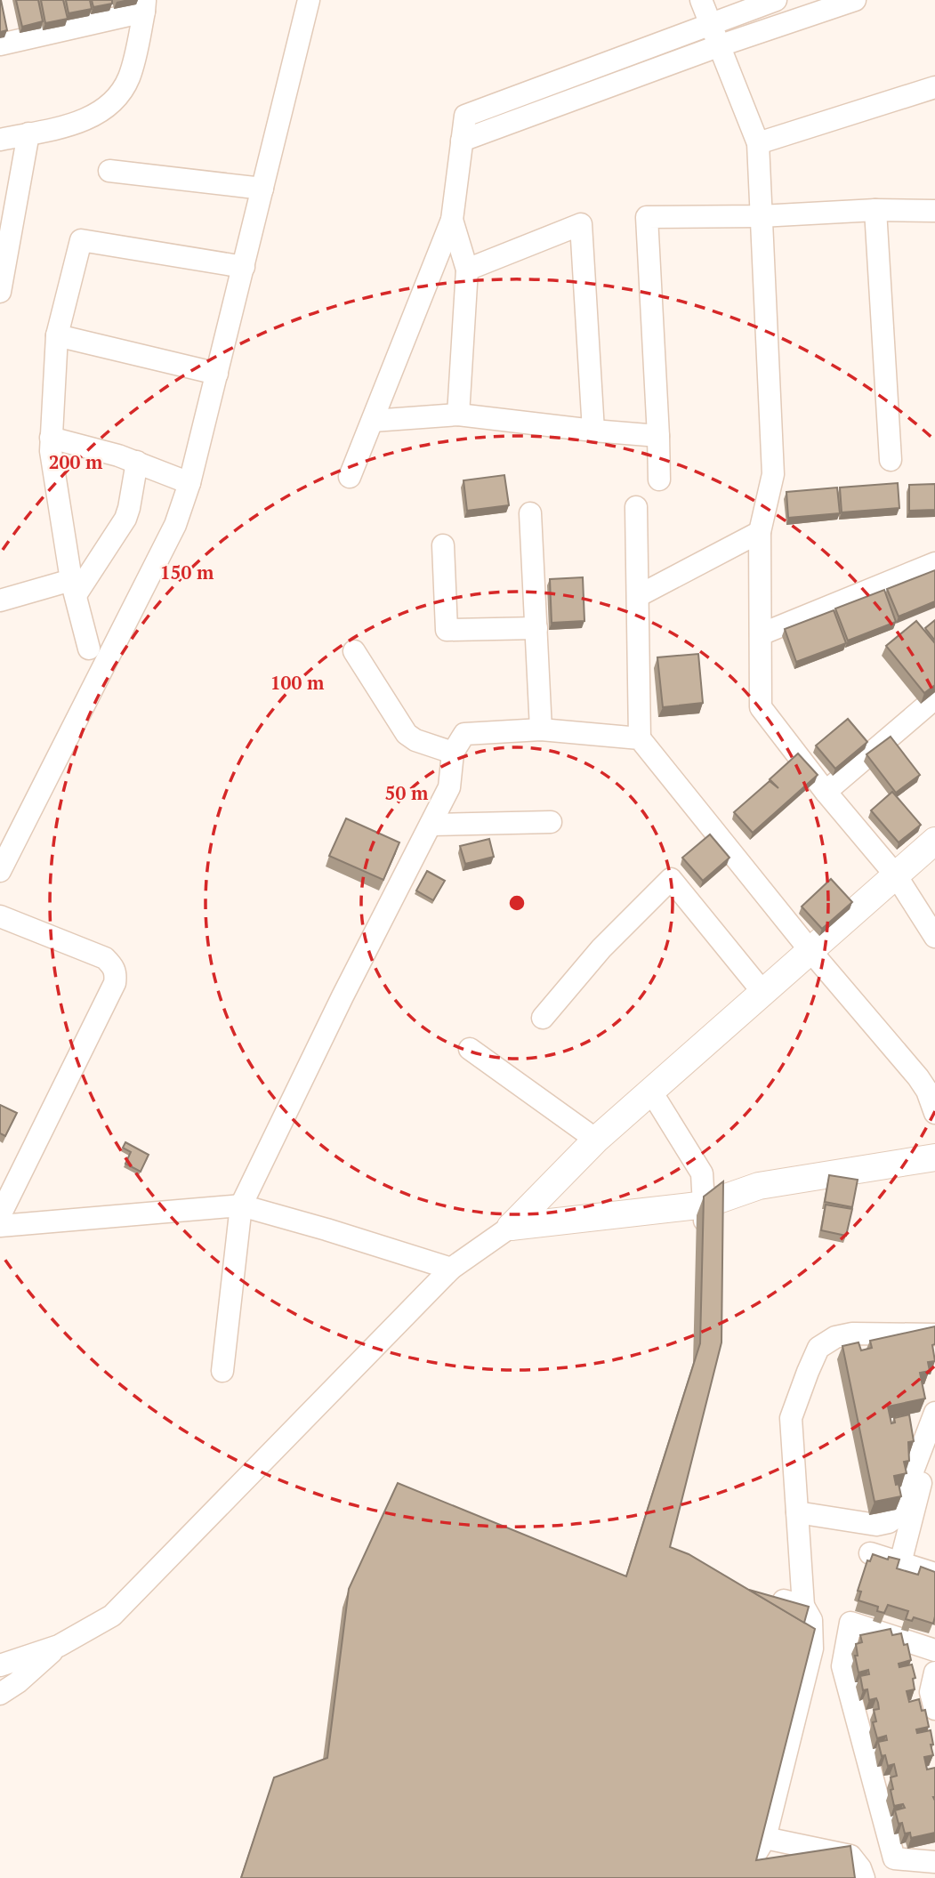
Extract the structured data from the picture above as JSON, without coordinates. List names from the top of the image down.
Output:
{
  "rings": [
    "200 m",
    "150 m",
    "100 m",
    "50 m"
  ]
}
